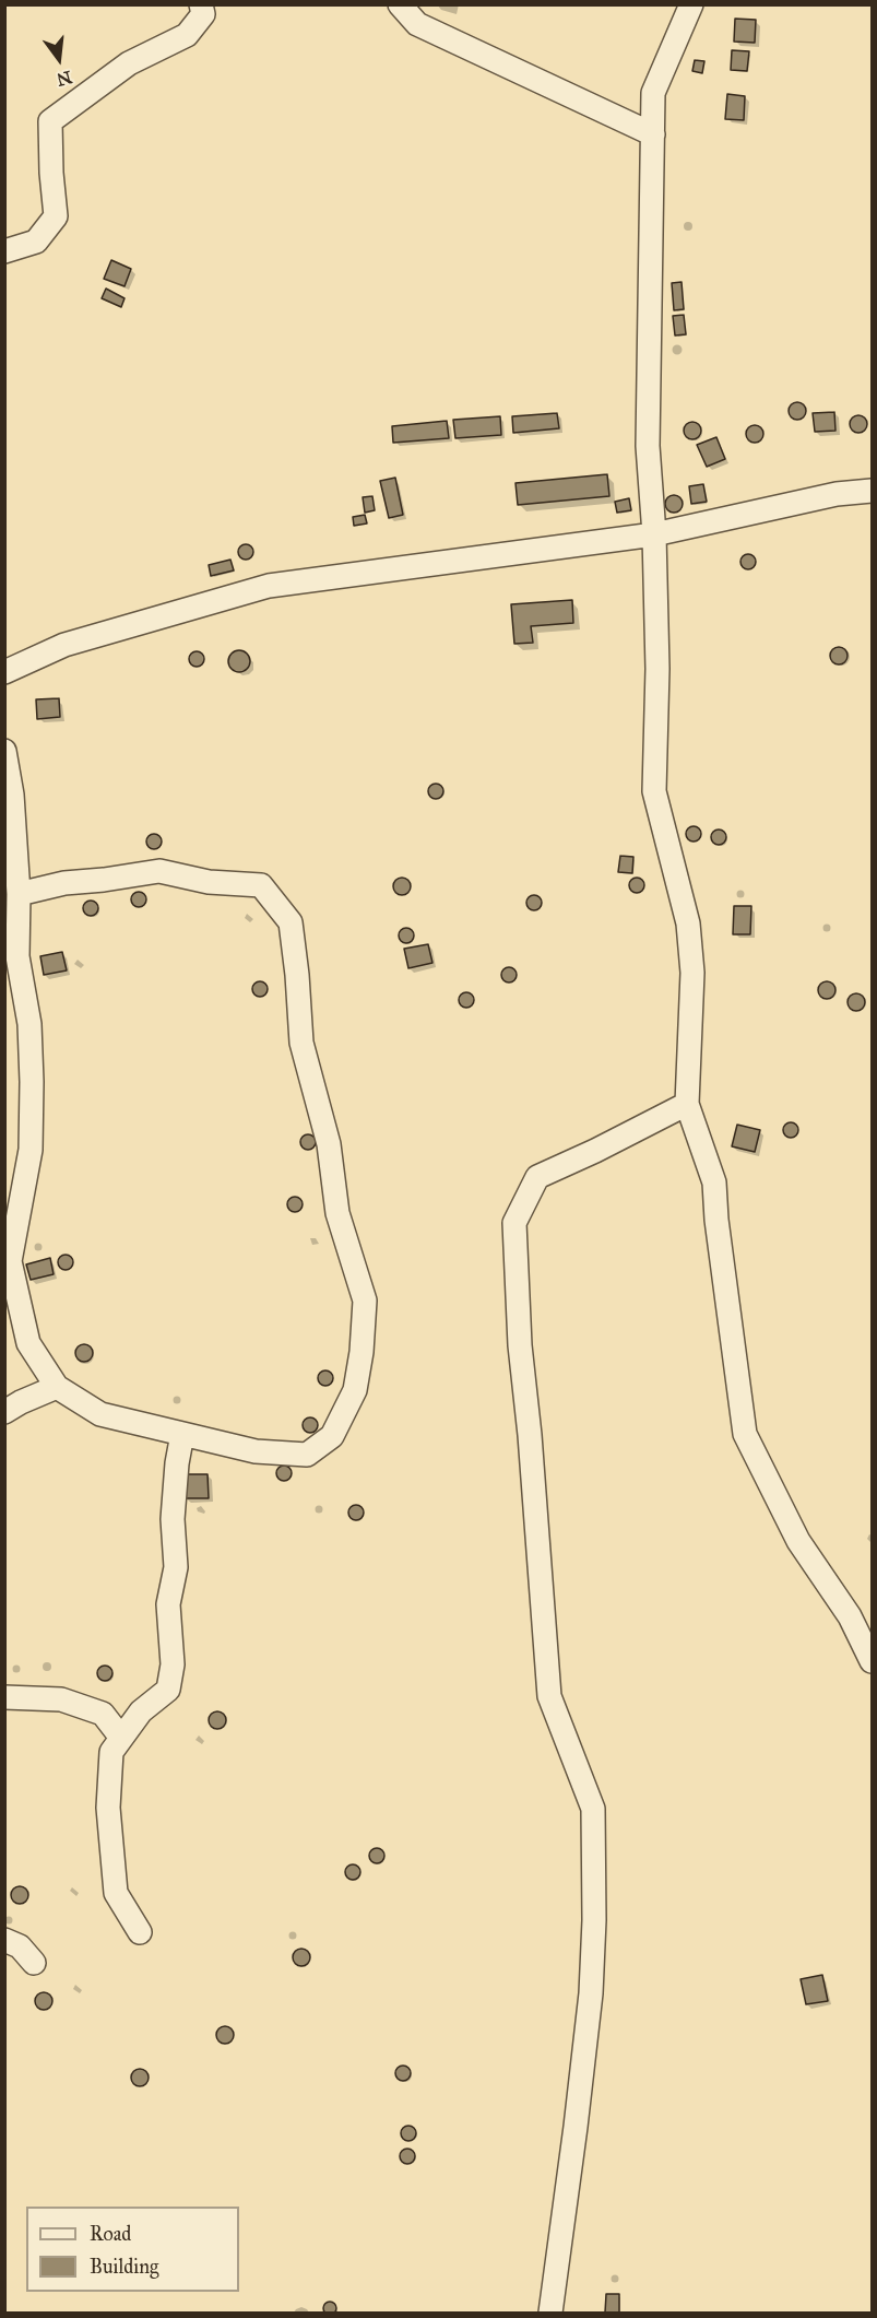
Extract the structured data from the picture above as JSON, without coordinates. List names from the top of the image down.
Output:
{
  "legend": ["Road", "Building"],
  "north": "bottom"
}
